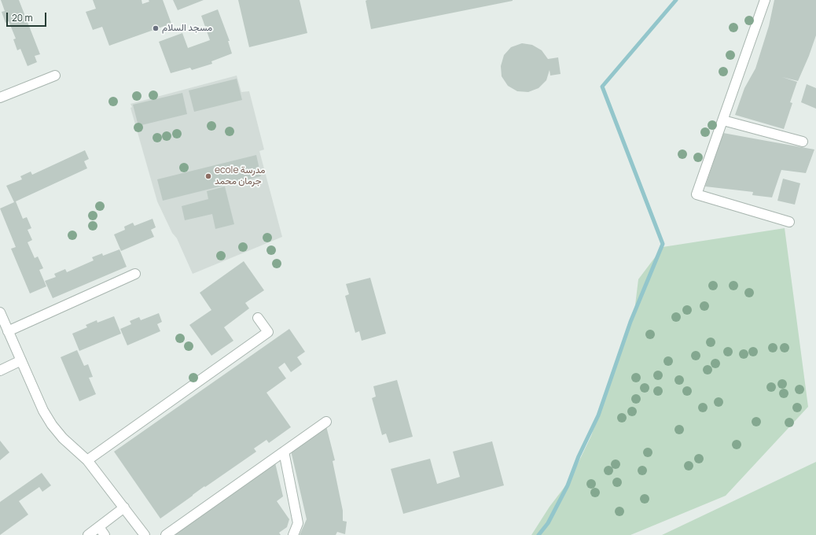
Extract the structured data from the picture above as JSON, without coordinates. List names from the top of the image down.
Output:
{
  "places": ["مسجد السلام", "ecole مدرسة جرمان محمد"],
  "scale_bar": "20 m"
}
